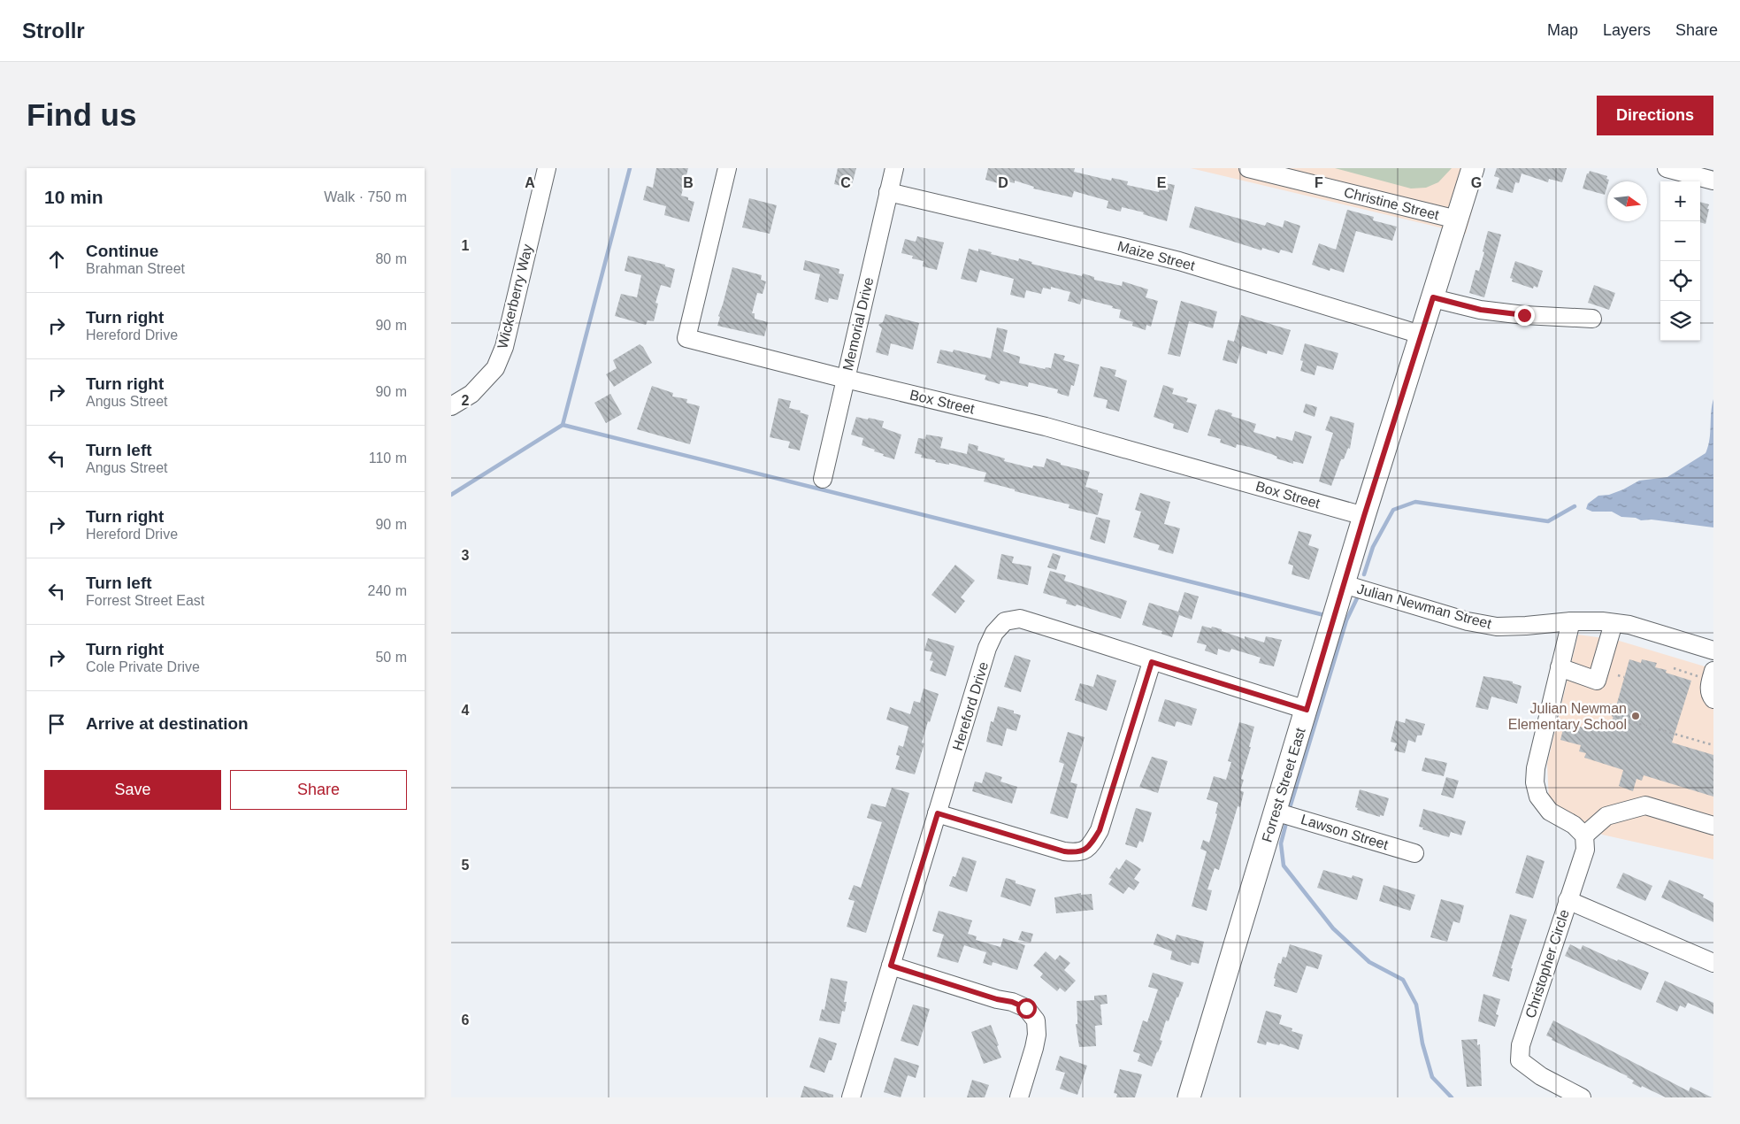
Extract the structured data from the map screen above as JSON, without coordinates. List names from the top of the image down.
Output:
{
  "streets": {
    "main road": ["Forrest Street East"],
    "street": [
      "Christine Street",
      "Maize Street",
      "Wickerberry Way",
      "Memorial Drive",
      "Box Street",
      "Julian Newman Street",
      "Hereford Drive",
      "Lawson Street",
      "Christopher Circle"
    ]
  },
  "crossings": [
    ["Christine Street", "Forrest Street East"],
    ["Maize Street", "Memorial Drive"],
    ["Maize Street", "Forrest Street East"],
    ["Memorial Drive", "Box Street"],
    ["Box Street", "Forrest Street East"],
    ["Julian Newman Street", "Forrest Street East"],
    ["Hereford Drive", "Forrest Street East"],
    ["Forrest Street East", "Lawson Street"]
  ],
  "places": ["Julian Newman Elementary School"],
  "north": "right",
  "page": {
    "header": "Strollr",
    "nav": ["Map", "Layers", "Share"],
    "buttons": [
      "Directions",
      ["Save", "Share"]
    ],
    "title": "Find us",
    "heading": ["10 min", "Walk · 750 m"],
    "map_buttons": ["+", "−"],
    "list": [
      ["Continue", "Brahman Street", "80 m"],
      ["Turn right", "Hereford Drive", "90 m"],
      ["Turn right", "Angus Street", "90 m"],
      ["Turn left", "Angus Street", "110 m"],
      ["Turn right", "Hereford Drive", "90 m"],
      ["Turn left", "Forrest Street East", "240 m"],
      ["Turn right", "Cole Private Drive", "50 m"],
      "Arrive at destination"
    ]
  },
  "grid": {
    "columns": [
      "A",
      "B",
      "C",
      "D",
      "E",
      "F",
      "G"
    ],
    "rows": [
      "1",
      "2",
      "3",
      "4",
      "5",
      "6"
    ]
  }
}
